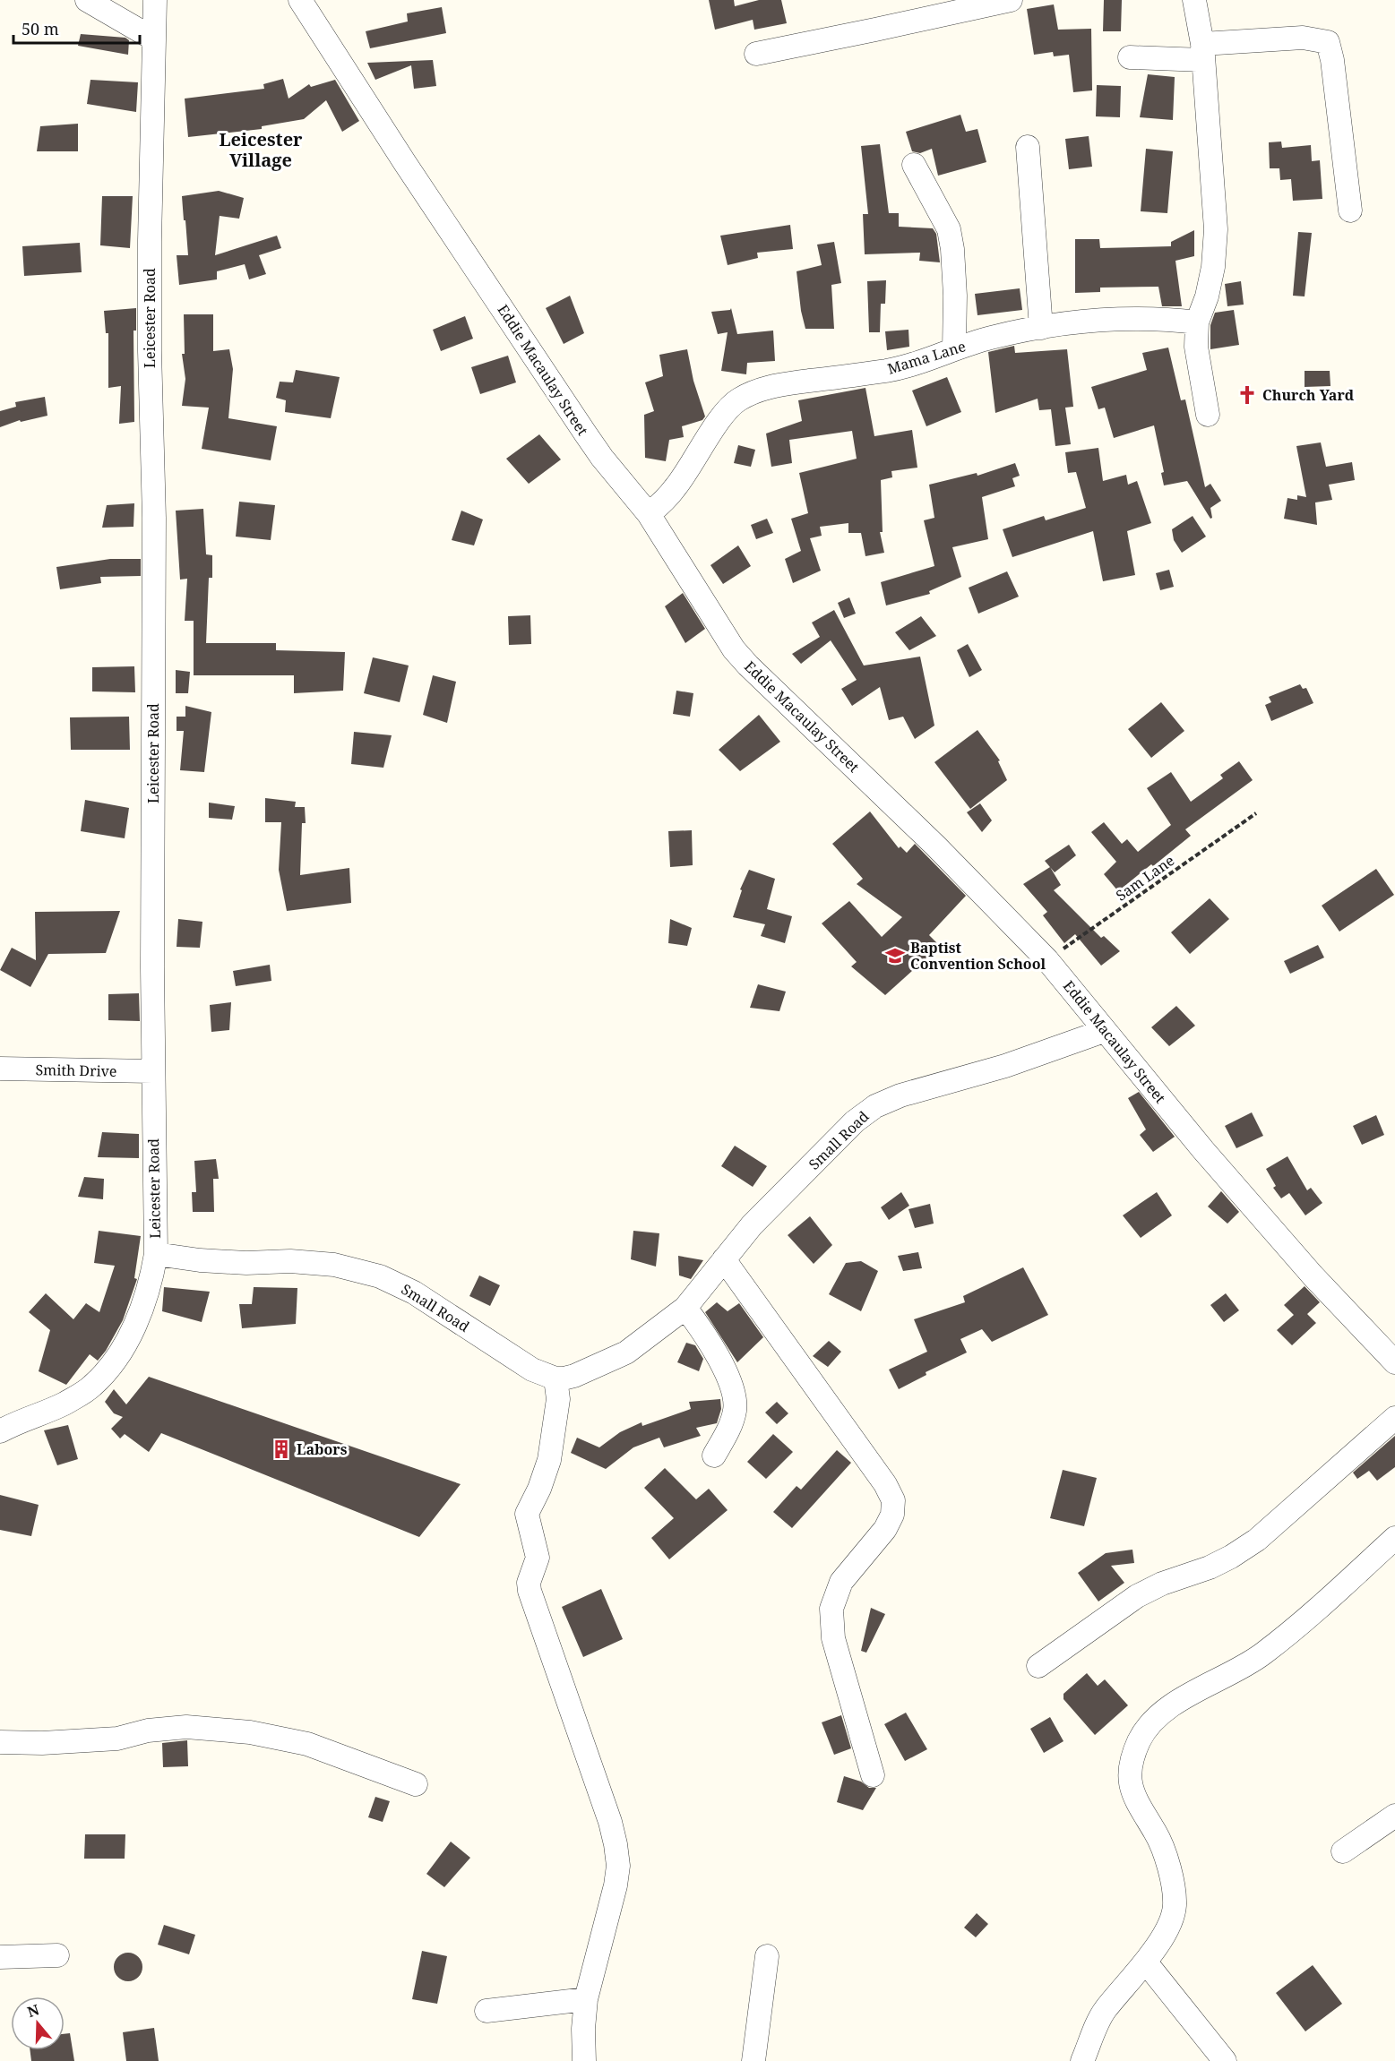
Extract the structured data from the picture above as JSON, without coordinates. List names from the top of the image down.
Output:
{
  "streets": {
    "street": [
      "Leicester Road",
      "Mama Lane",
      "Eddie Macaulay Street",
      "Smith Drive",
      "Small Road"
    ],
    "path": ["Sam Lane"]
  },
  "crossings": [
    ["Leicester Road", "Smith Drive"],
    ["Leicester Road", "Small Road"],
    ["Mama Lane", "Eddie Macaulay Street"],
    ["Eddie Macaulay Street", "Sam Lane"],
    ["Eddie Macaulay Street", "Small Road"]
  ],
  "districts": ["Leicester Village"],
  "places": {
    "church": ["Church Yard"],
    "school or university": ["Baptist Convention School"],
    "building": ["Labors"]
  },
  "scale_bar": "50 m",
  "north": "top"
}
